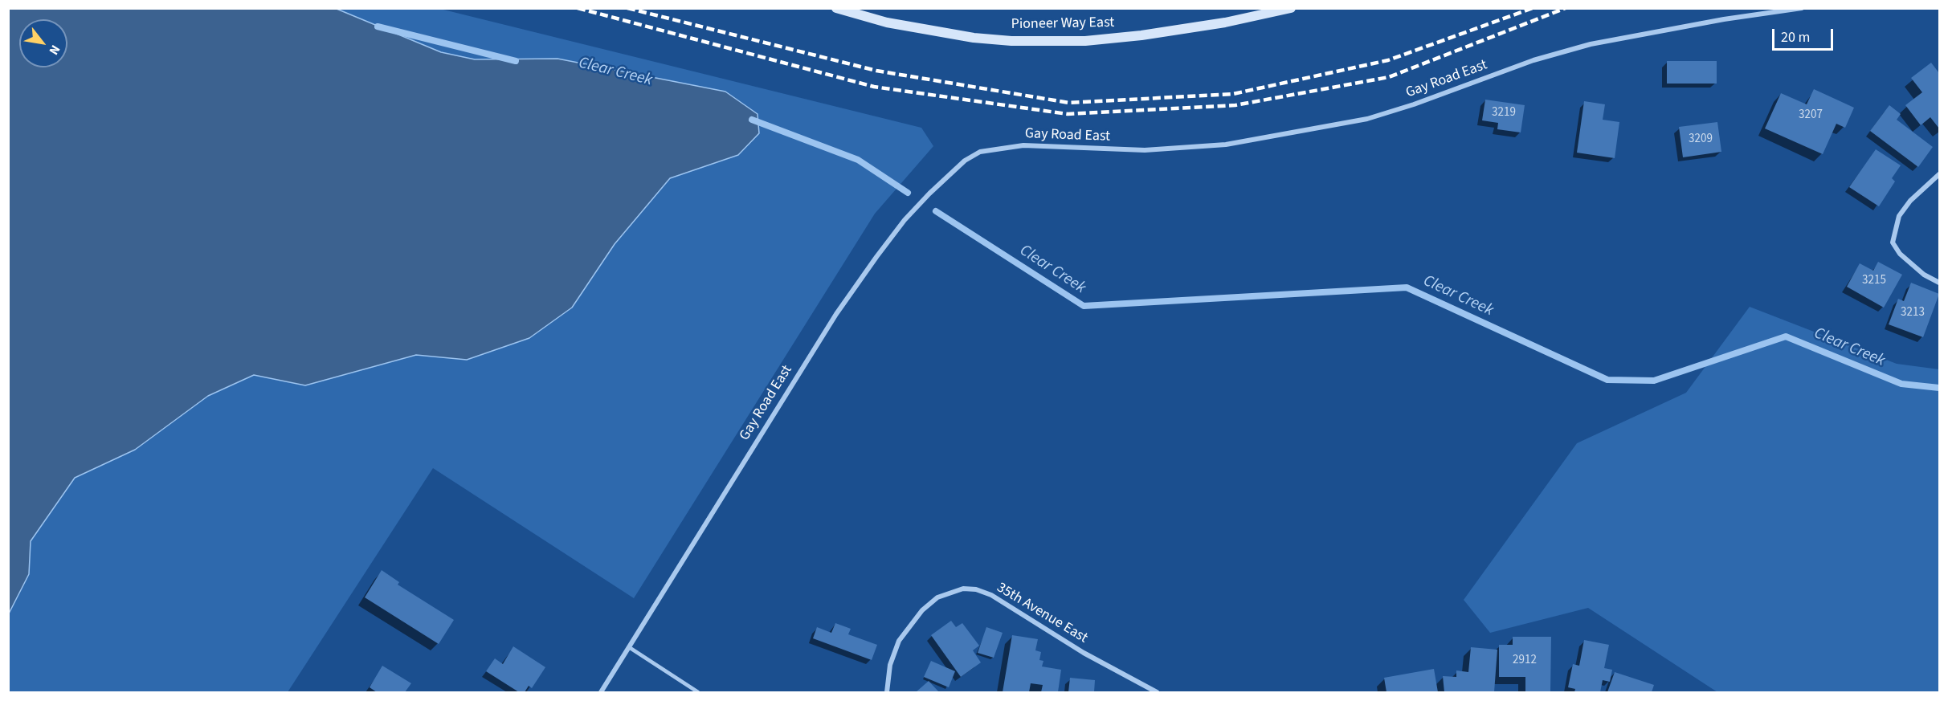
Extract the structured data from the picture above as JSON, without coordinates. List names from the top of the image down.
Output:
{
  "streets": {
    "main road": ["Pioneer Way East"],
    "street": ["Gay Road East", "35th Avenue East"]
  },
  "water": ["Clear Creek"],
  "house_numbers": [
    "3219",
    "3207",
    "3209",
    "3215",
    "3213",
    "2912"
  ],
  "scale_bar": "20 m",
  "north": "bottom right"
}
